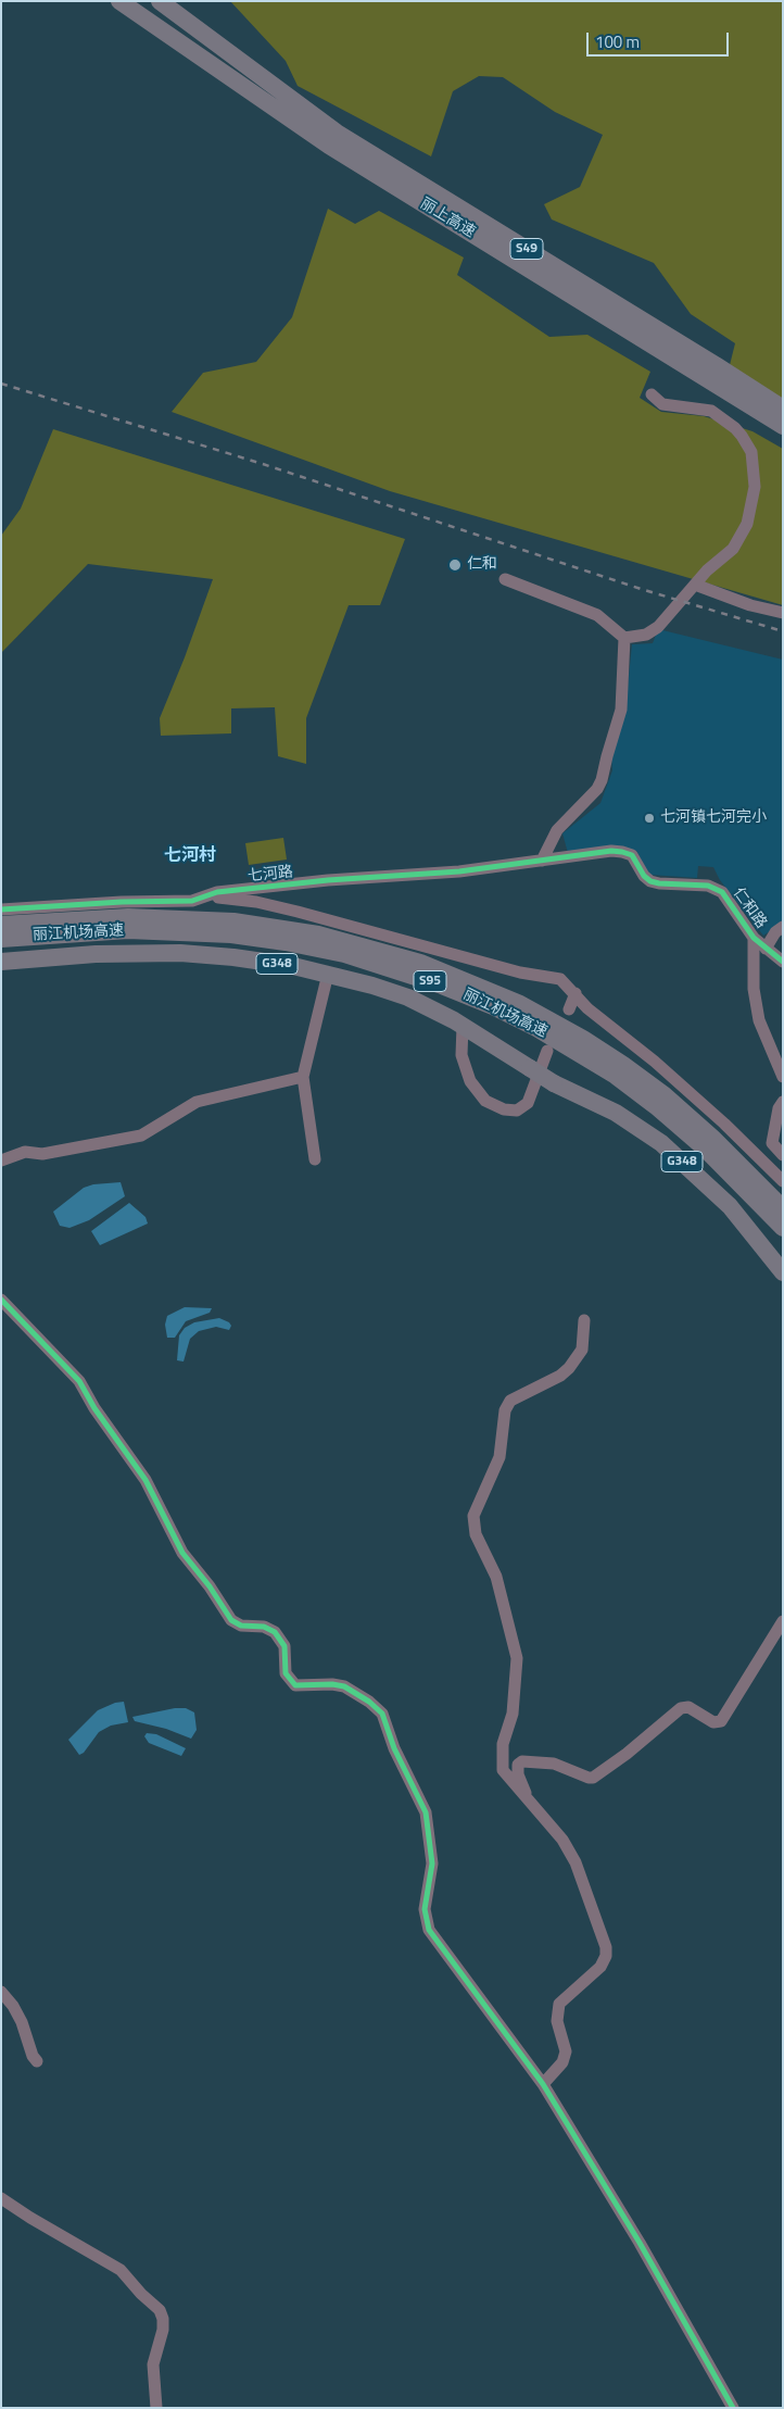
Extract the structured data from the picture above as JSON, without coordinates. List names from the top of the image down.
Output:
{
  "streets": {
    "highway": [
      "丽上高速",
      "S49",
      "丽江机场高速",
      "G348",
      "S95"
    ],
    "street": ["七河路", "仁和路"]
  },
  "crossings": [
    ["七河路", "仁和路"]
  ],
  "districts": ["七河村"],
  "places": ["仁和", "七河镇七河完小"],
  "scale_bar": "100 m"
}
